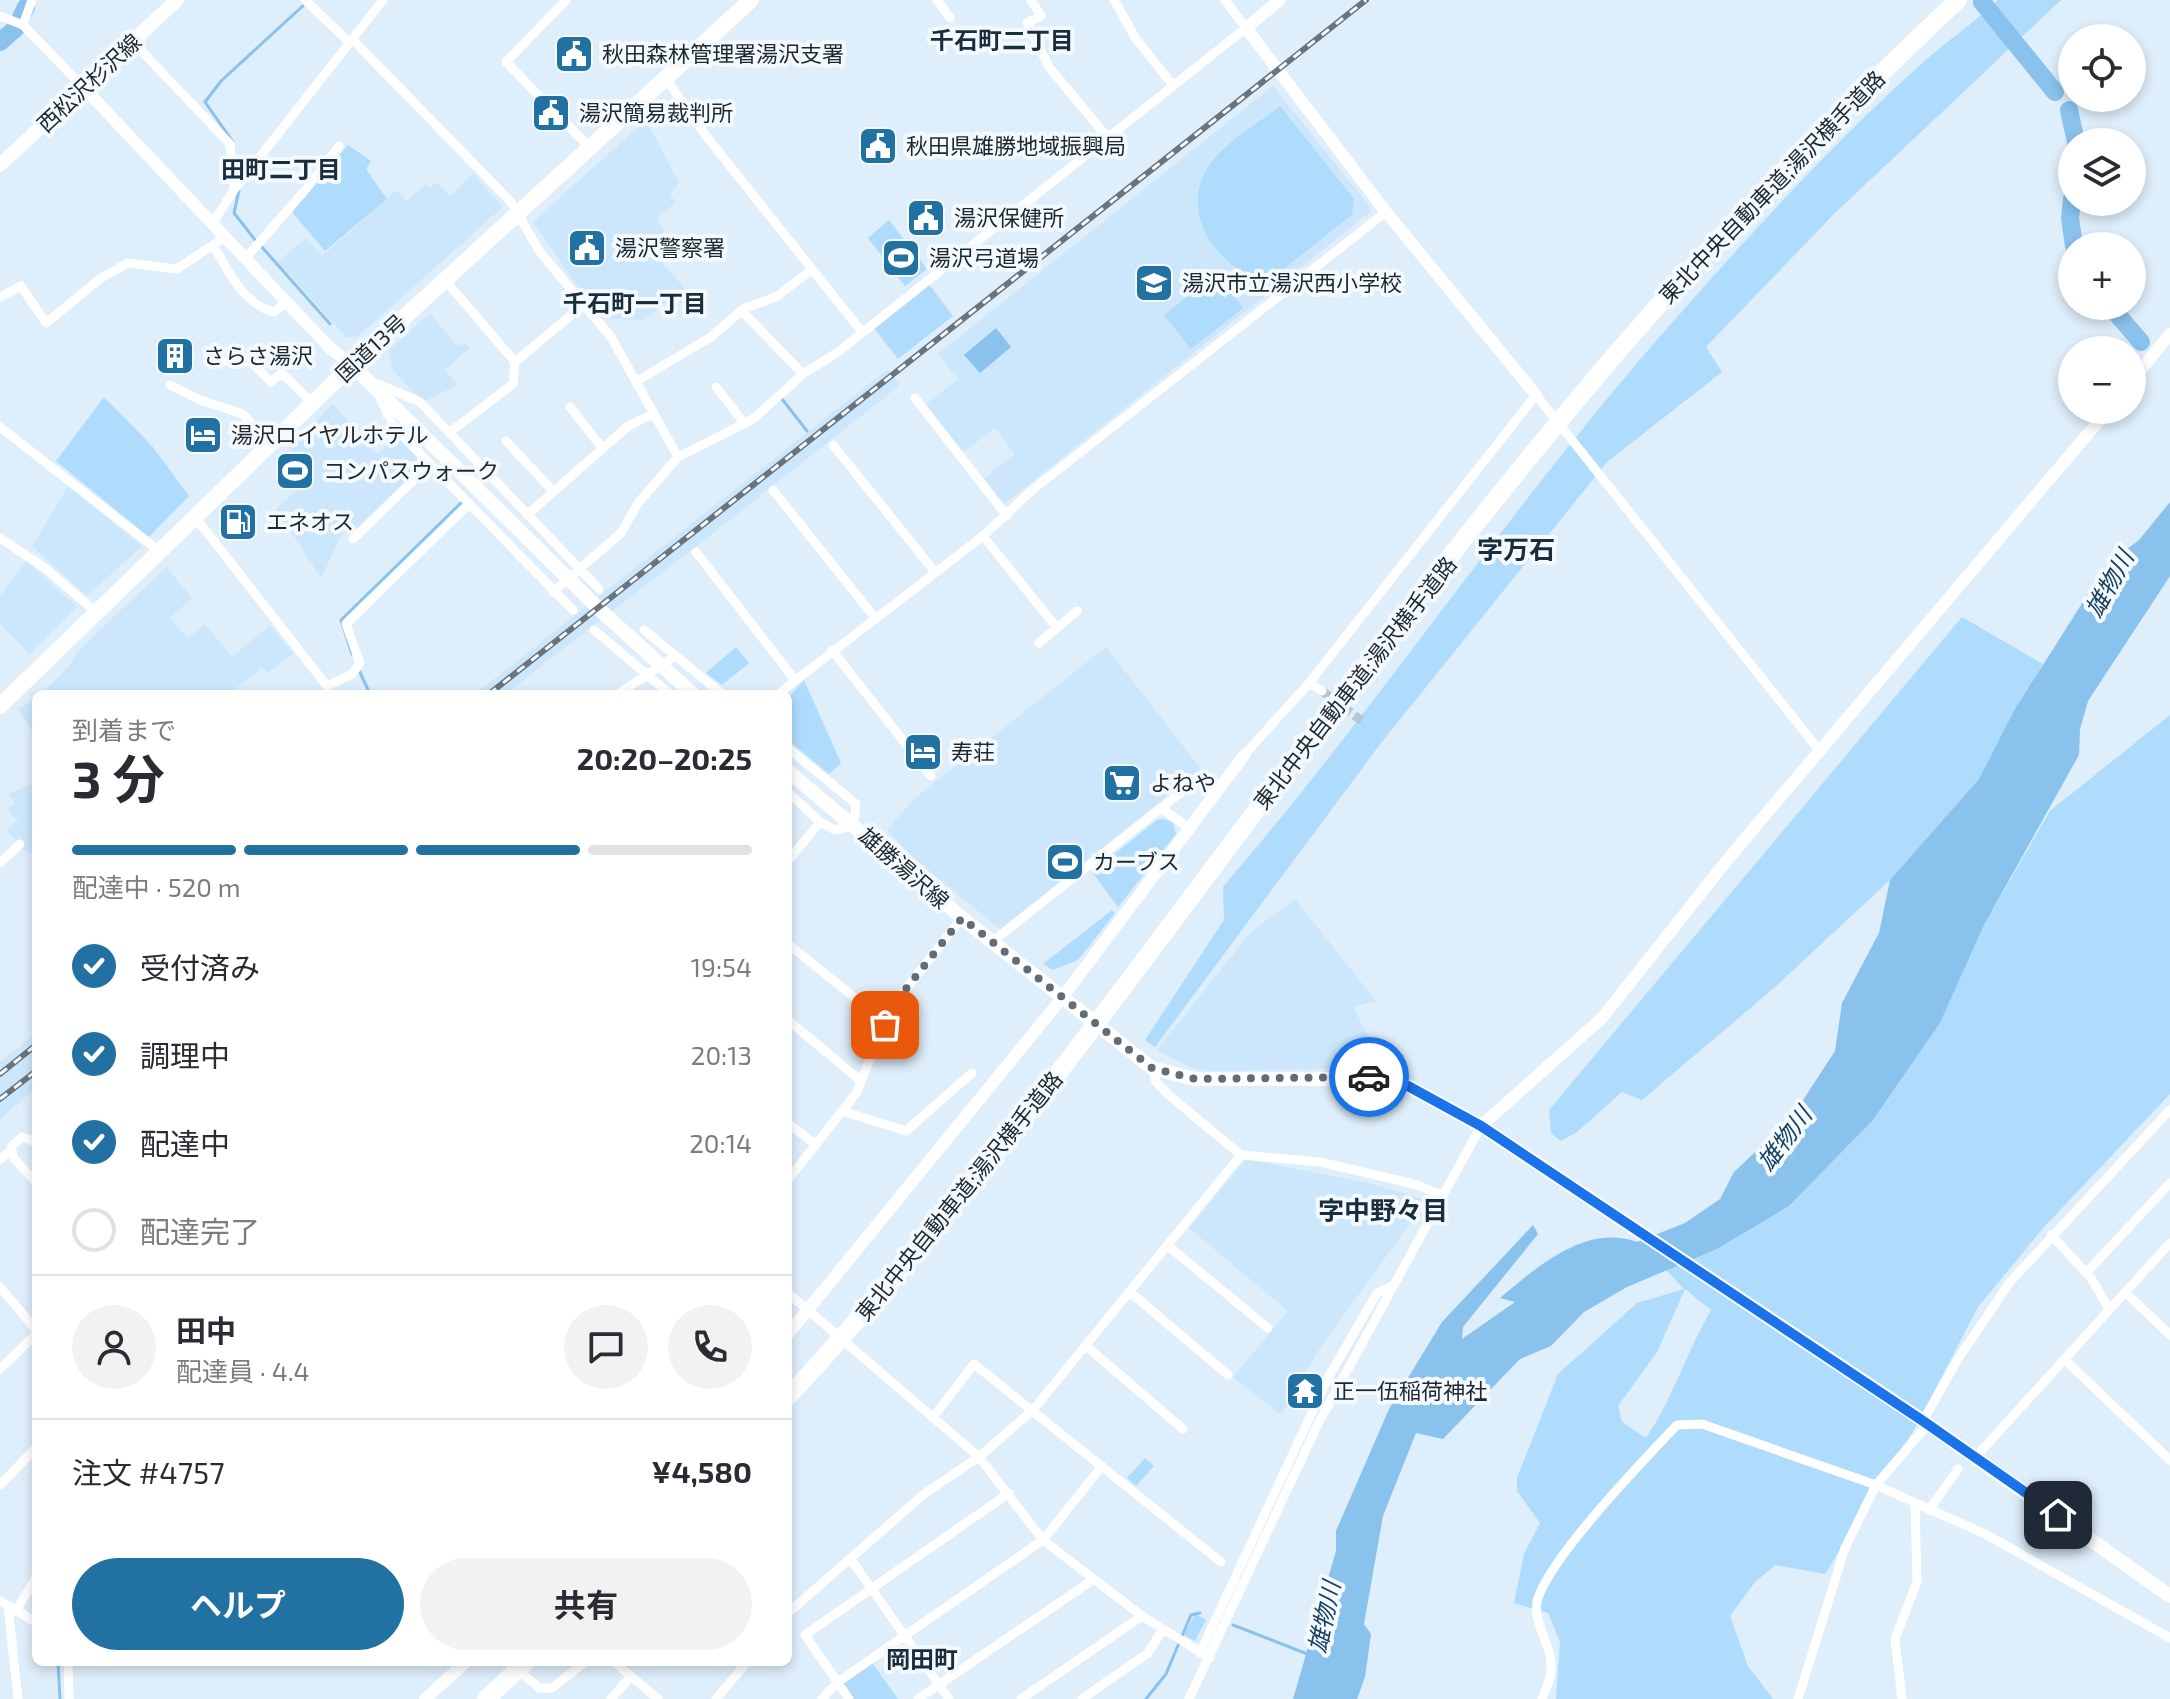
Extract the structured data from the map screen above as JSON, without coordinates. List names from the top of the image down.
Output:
{
  "streets": {
    "highway": ["東北中央自動車道;湯沢横手道路", "国道13号"],
    "main road": ["西松沢杉沢線", "雄勝湯沢線"]
  },
  "districts": [
    "千石町二丁目",
    "田町二丁目",
    "千石町一丁目",
    "字万石",
    "字中野々目",
    "岡田町"
  ],
  "water": ["雄物川"],
  "places": {
    "public building": [
      "秋田森林管理署湯沢支署",
      "湯沢簡易裁判所",
      "秋田県雄勝地域振興局",
      "湯沢保健所",
      "湯沢警察署"
    ],
    "sports": ["湯沢弓道場", "コンパスウォーク", "カーブス"],
    "school or university": ["湯沢市立湯沢西小学校"],
    "building": ["さらさ湯沢"],
    "hotel": ["湯沢ロイヤルホテル", "寿荘"],
    "fuel station": ["エネオス"],
    "supermarket": ["よねや"],
    "temple": ["正一伍稲荷神社"]
  },
  "page": {
    "map_buttons": ["+", "−"],
    "heading": ["3 分", "到着まで", "20:20–20:25"],
    "panel": [
      "田中",
      "配達員 · 4.4",
      "注文 #4757",
      "¥4,580"
    ],
    "bar": "配達中 · 520 m",
    "list": [
      ["受付済み", "19:54"],
      ["調理中", "20:13"],
      ["配達中", "20:14"],
      "配達完了"
    ],
    "buttons": ["ヘルプ", "共有"]
  }
}
